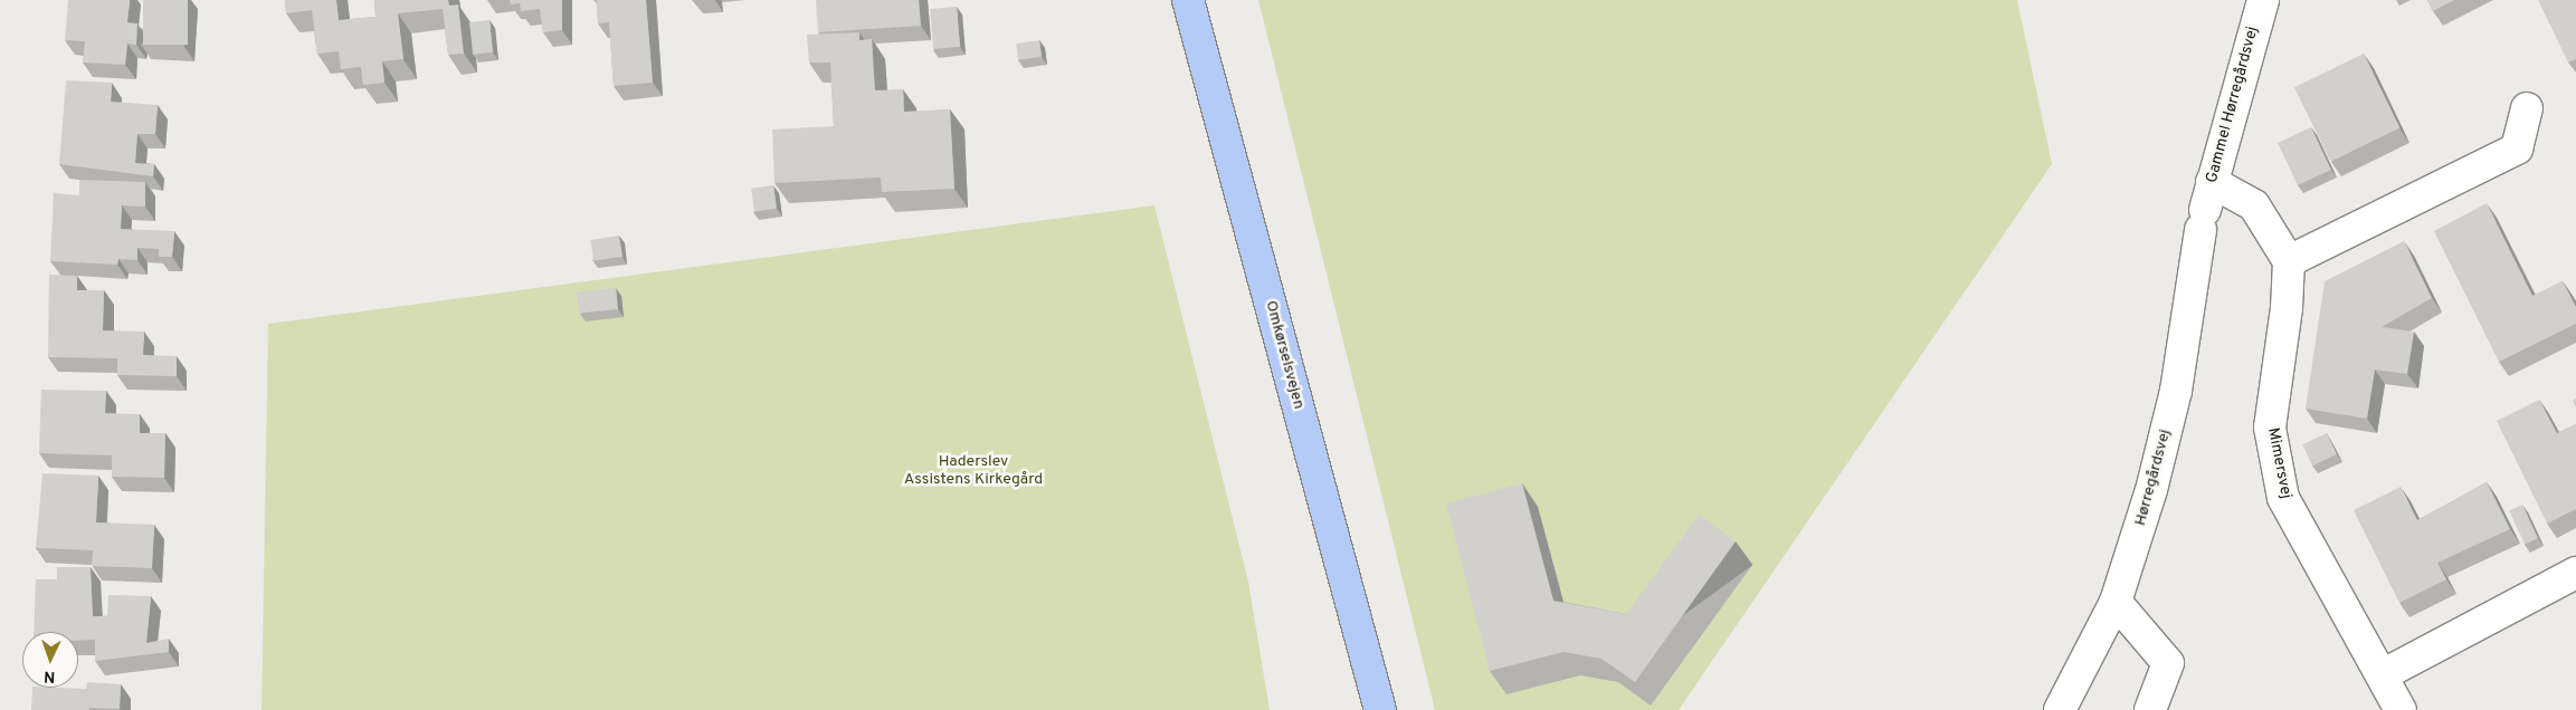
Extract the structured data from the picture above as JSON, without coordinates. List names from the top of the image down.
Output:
{
  "streets": {
    "main road": ["Omkørselsvejen"],
    "street": ["Gammel Hørregårdsvej", "Mimersvej", "Hørregårdsvej"]
  },
  "crossings": [
    ["Gammel Hørregårdsvej", "Hørregårdsvej"]
  ],
  "parks": ["Haderslev Assistens Kirkegård"],
  "north": "bottom"
}
